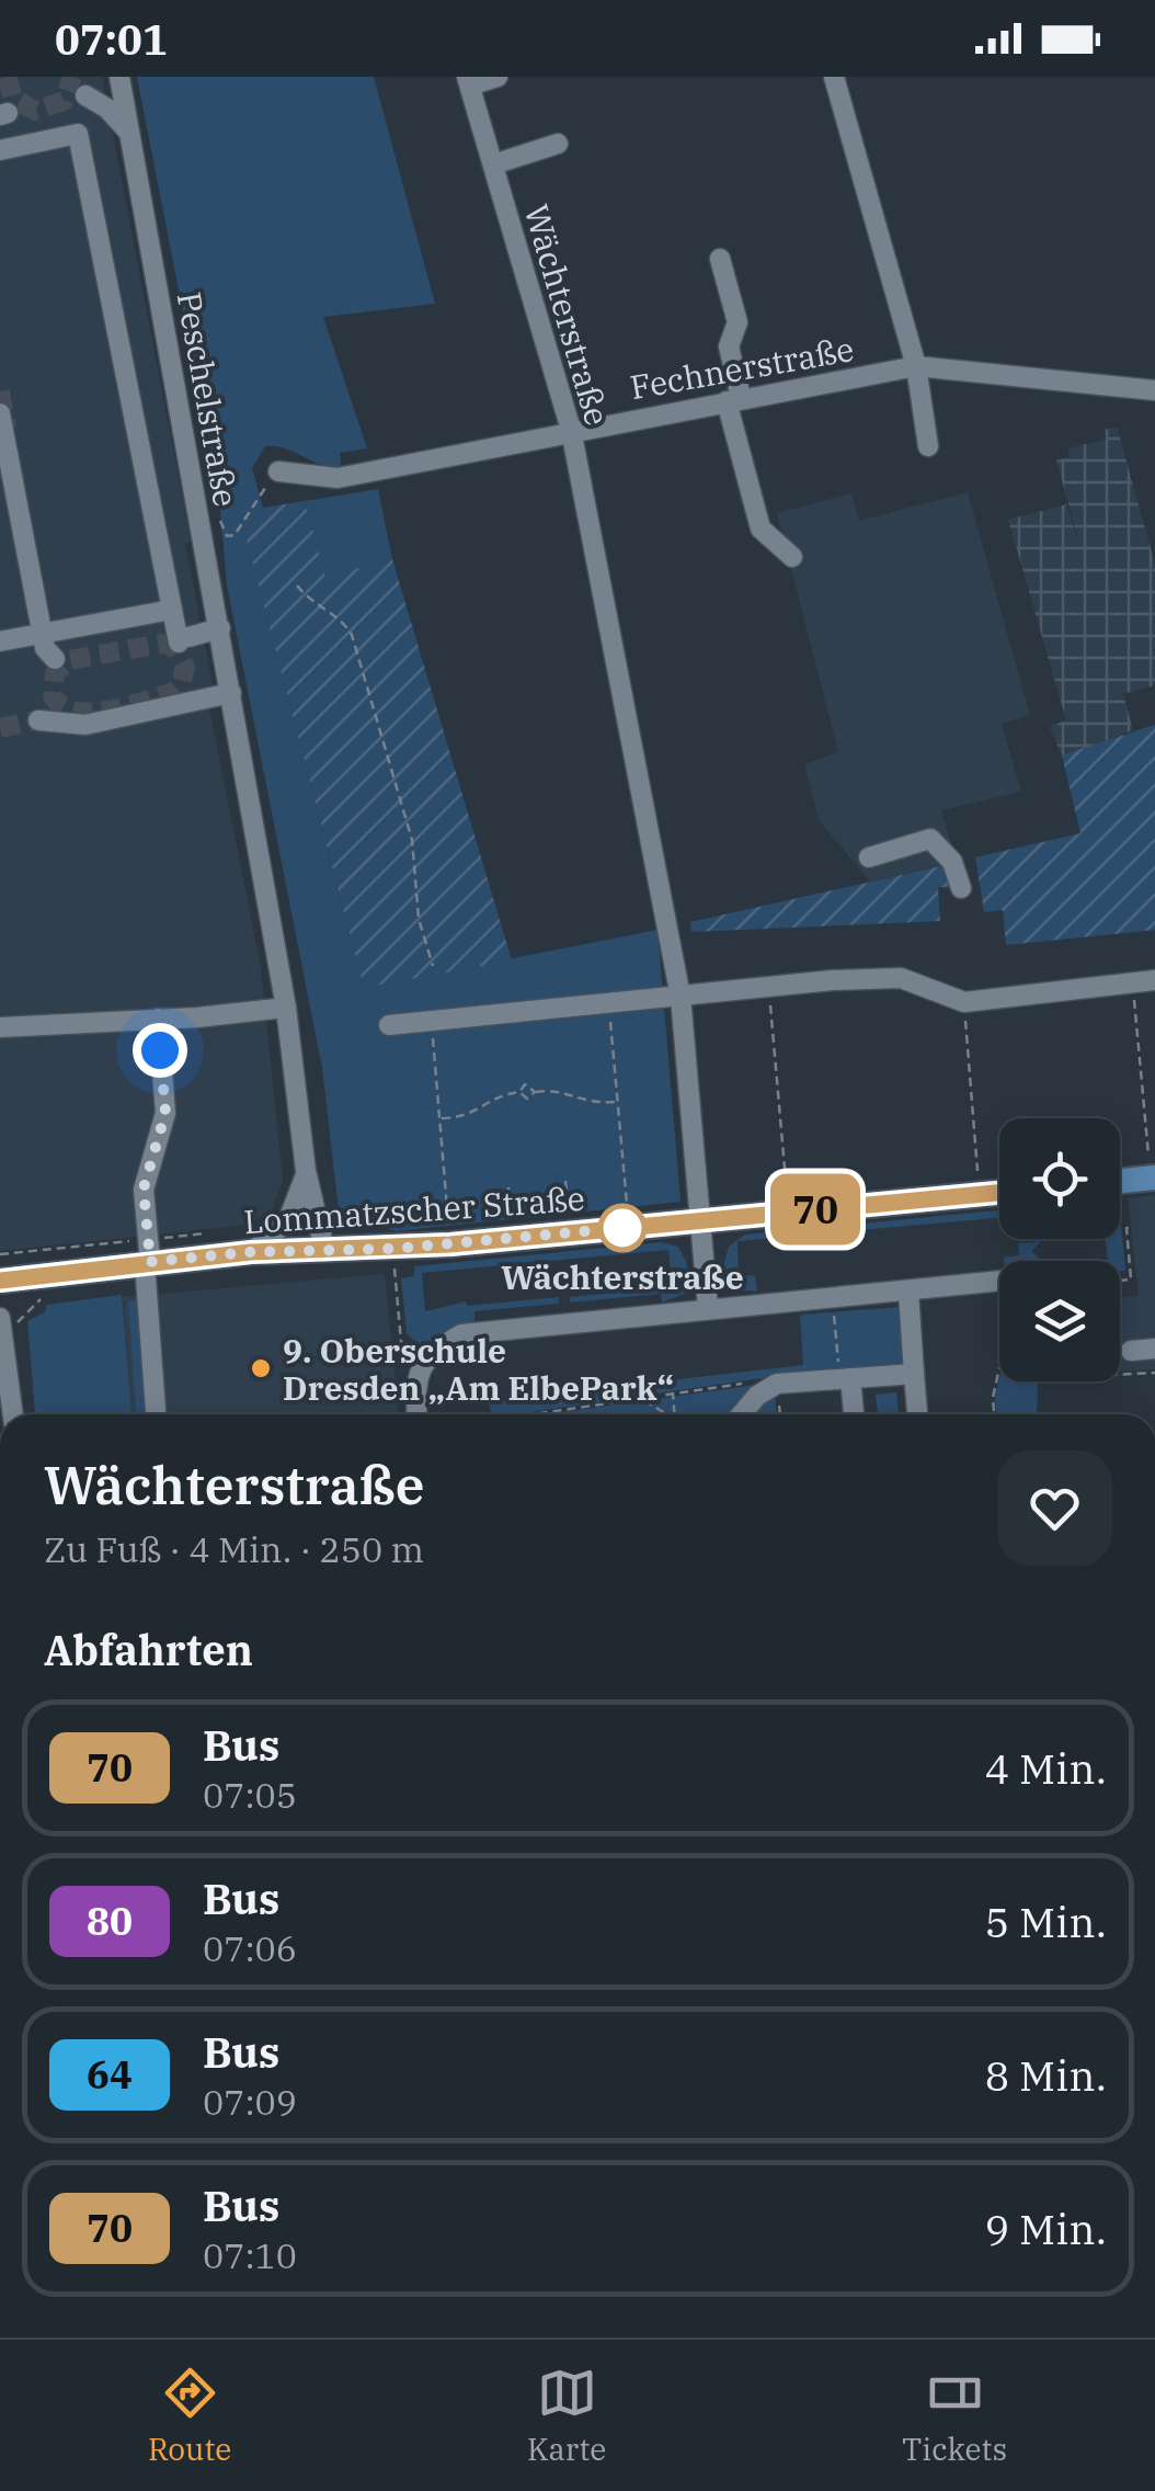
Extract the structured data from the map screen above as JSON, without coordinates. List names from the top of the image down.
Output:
{
  "streets": {
    "main road": ["Lommatzscher Straße"],
    "street": ["Wächterstraße", "Fechnerstraße", "Peschelstraße"]
  },
  "crossings": [
    ["Wächterstraße", "Fechnerstraße"],
    ["Wächterstraße", "Lommatzscher Straße"],
    ["Peschelstraße", "Lommatzscher Straße"]
  ],
  "places": ["Wächterstraße", "9. Oberschule Dresden „Am ElbePark“"],
  "lines": ["bus line 70"],
  "page": {
    "status": "07:01",
    "on_map": "70",
    "heading": [
      ["Wächterstraße", "Zu Fuß · 4 Min. · 250 m"],
      "Abfahrten"
    ],
    "list": [
      {
        "mark": "70",
        "name": "Bus",
        "note": "07:05",
        "value": "4 Min."
      },
      {
        "mark": "80",
        "name": "Bus",
        "note": "07:06",
        "value": "5 Min."
      },
      {
        "mark": "64",
        "name": "Bus",
        "note": "07:09",
        "value": "8 Min."
      },
      {
        "mark": "70",
        "name": "Bus",
        "note": "07:10",
        "value": "9 Min."
      }
    ],
    "tabs": ["Route", "Karte", "Tickets"]
  }
}
